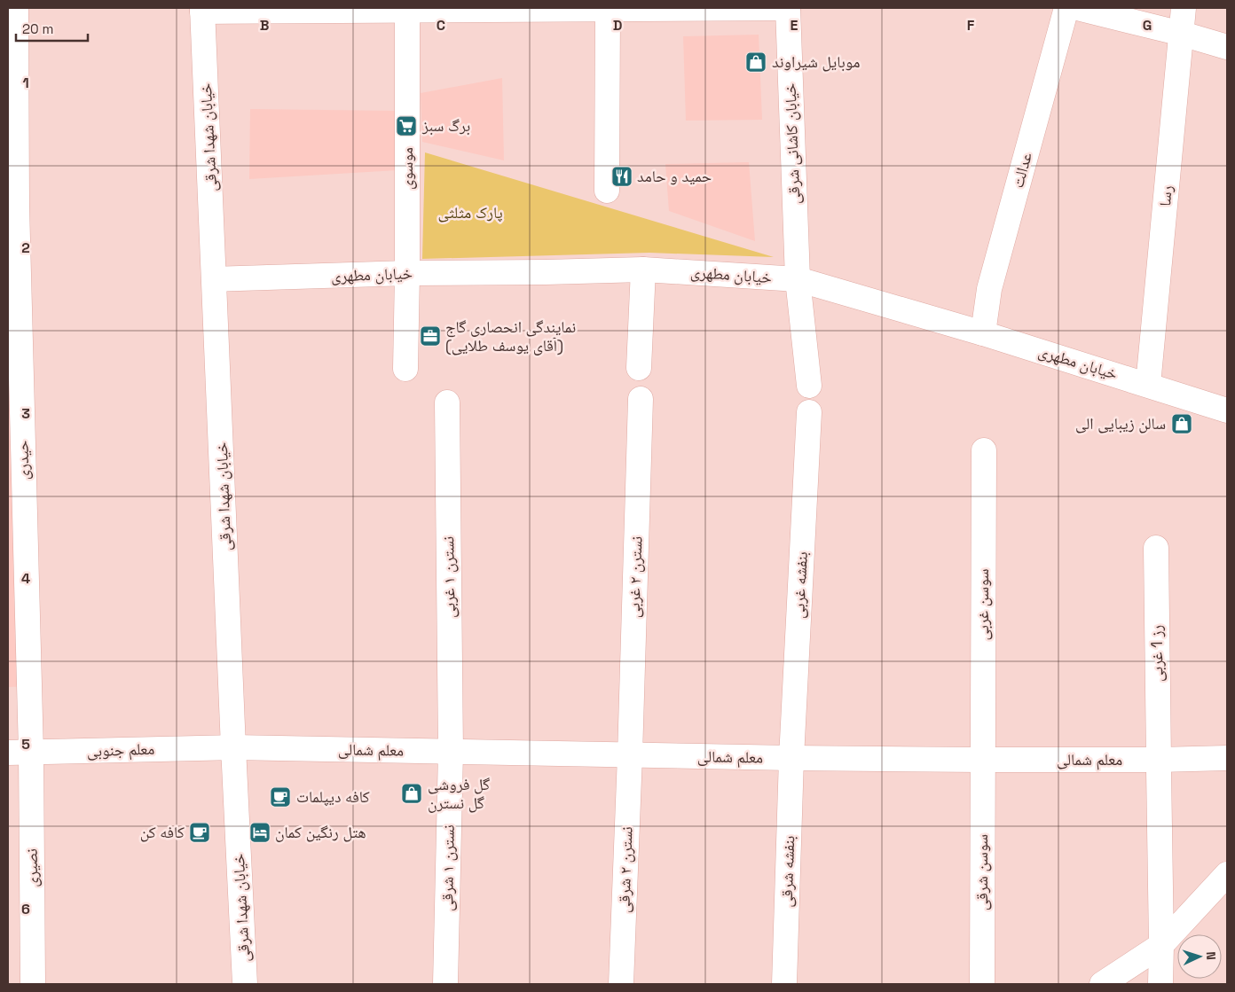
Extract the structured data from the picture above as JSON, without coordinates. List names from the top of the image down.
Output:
{
  "streets": {
    "street": [
      "خیابان شهدا شرقی",
      "خیابان کاشانی شرقی",
      "موسوی",
      "عدالت",
      "رسا",
      "خیابان مطهری",
      "حیدری",
      "نسترن ۱ غربی",
      "نسترن ۲ غربی",
      "بنفشه غربی",
      "سوسن غربی",
      "رز 1 غربی",
      "معلم جنوبی",
      "معلم شمالی",
      "نصیری",
      "نسترن ۱ شرقی",
      "نسترن ۲ شرقی",
      "بنفشه شرقی",
      "سوسن شرقی"
    ]
  },
  "crossings": [
    ["خیابان شهدا شرقی", "خیابان مطهری"],
    ["خیابان شهدا شرقی", "معلم جنوبی"],
    ["خیابان شهدا شرقی", "معلم شمالی"],
    ["خیابان کاشانی شرقی", "خیابان مطهری"],
    ["موسوی", "خیابان مطهری"],
    ["عدالت", "خیابان مطهری"],
    ["رسا", "خیابان مطهری"],
    ["حیدری", "معلم جنوبی"],
    ["حیدری", "نصیری"],
    ["نسترن ۱ غربی", "معلم شمالی"],
    ["نسترن ۱ غربی", "نسترن ۱ شرقی"],
    ["نسترن ۲ غربی", "معلم شمالی"],
    ["نسترن ۲ غربی", "نسترن ۲ شرقی"],
    ["بنفشه غربی", "معلم شمالی"],
    ["بنفشه غربی", "بنفشه شرقی"],
    ["سوسن غربی", "معلم شمالی"],
    ["سوسن غربی", "سوسن شرقی"],
    ["رز 1 غربی", "معلم شمالی"],
    ["معلم جنوبی", "معلم شمالی"],
    ["معلم جنوبی", "نصیری"],
    ["معلم شمالی", "نسترن ۱ شرقی"],
    ["معلم شمالی", "نسترن ۲ شرقی"],
    ["معلم شمالی", "بنفشه شرقی"],
    ["معلم شمالی", "سوسن شرقی"]
  ],
  "parks": ["پارک مثلثی"],
  "places": {
    "shop": ["موبایل شیراوند", "سالن زیبایی الی", "گل فروشی گل نسترن"],
    "supermarket": ["برگ سبز"],
    "restaurant": ["حمید و حامد"],
    "office": ["نمایندگی انحصاری گاج (آقای یوسف طلایی)"],
    "cafe": ["کافه دیپلمات", "کافه کن"],
    "hotel": ["هتل رنگین کمان"]
  },
  "scale_bar": "20 m",
  "north": "right",
  "grid": {
    "columns": [
      "B",
      "C",
      "D",
      "E",
      "F",
      "G"
    ],
    "rows": [
      "1",
      "2",
      "3",
      "4",
      "5",
      "6"
    ]
  }
}
